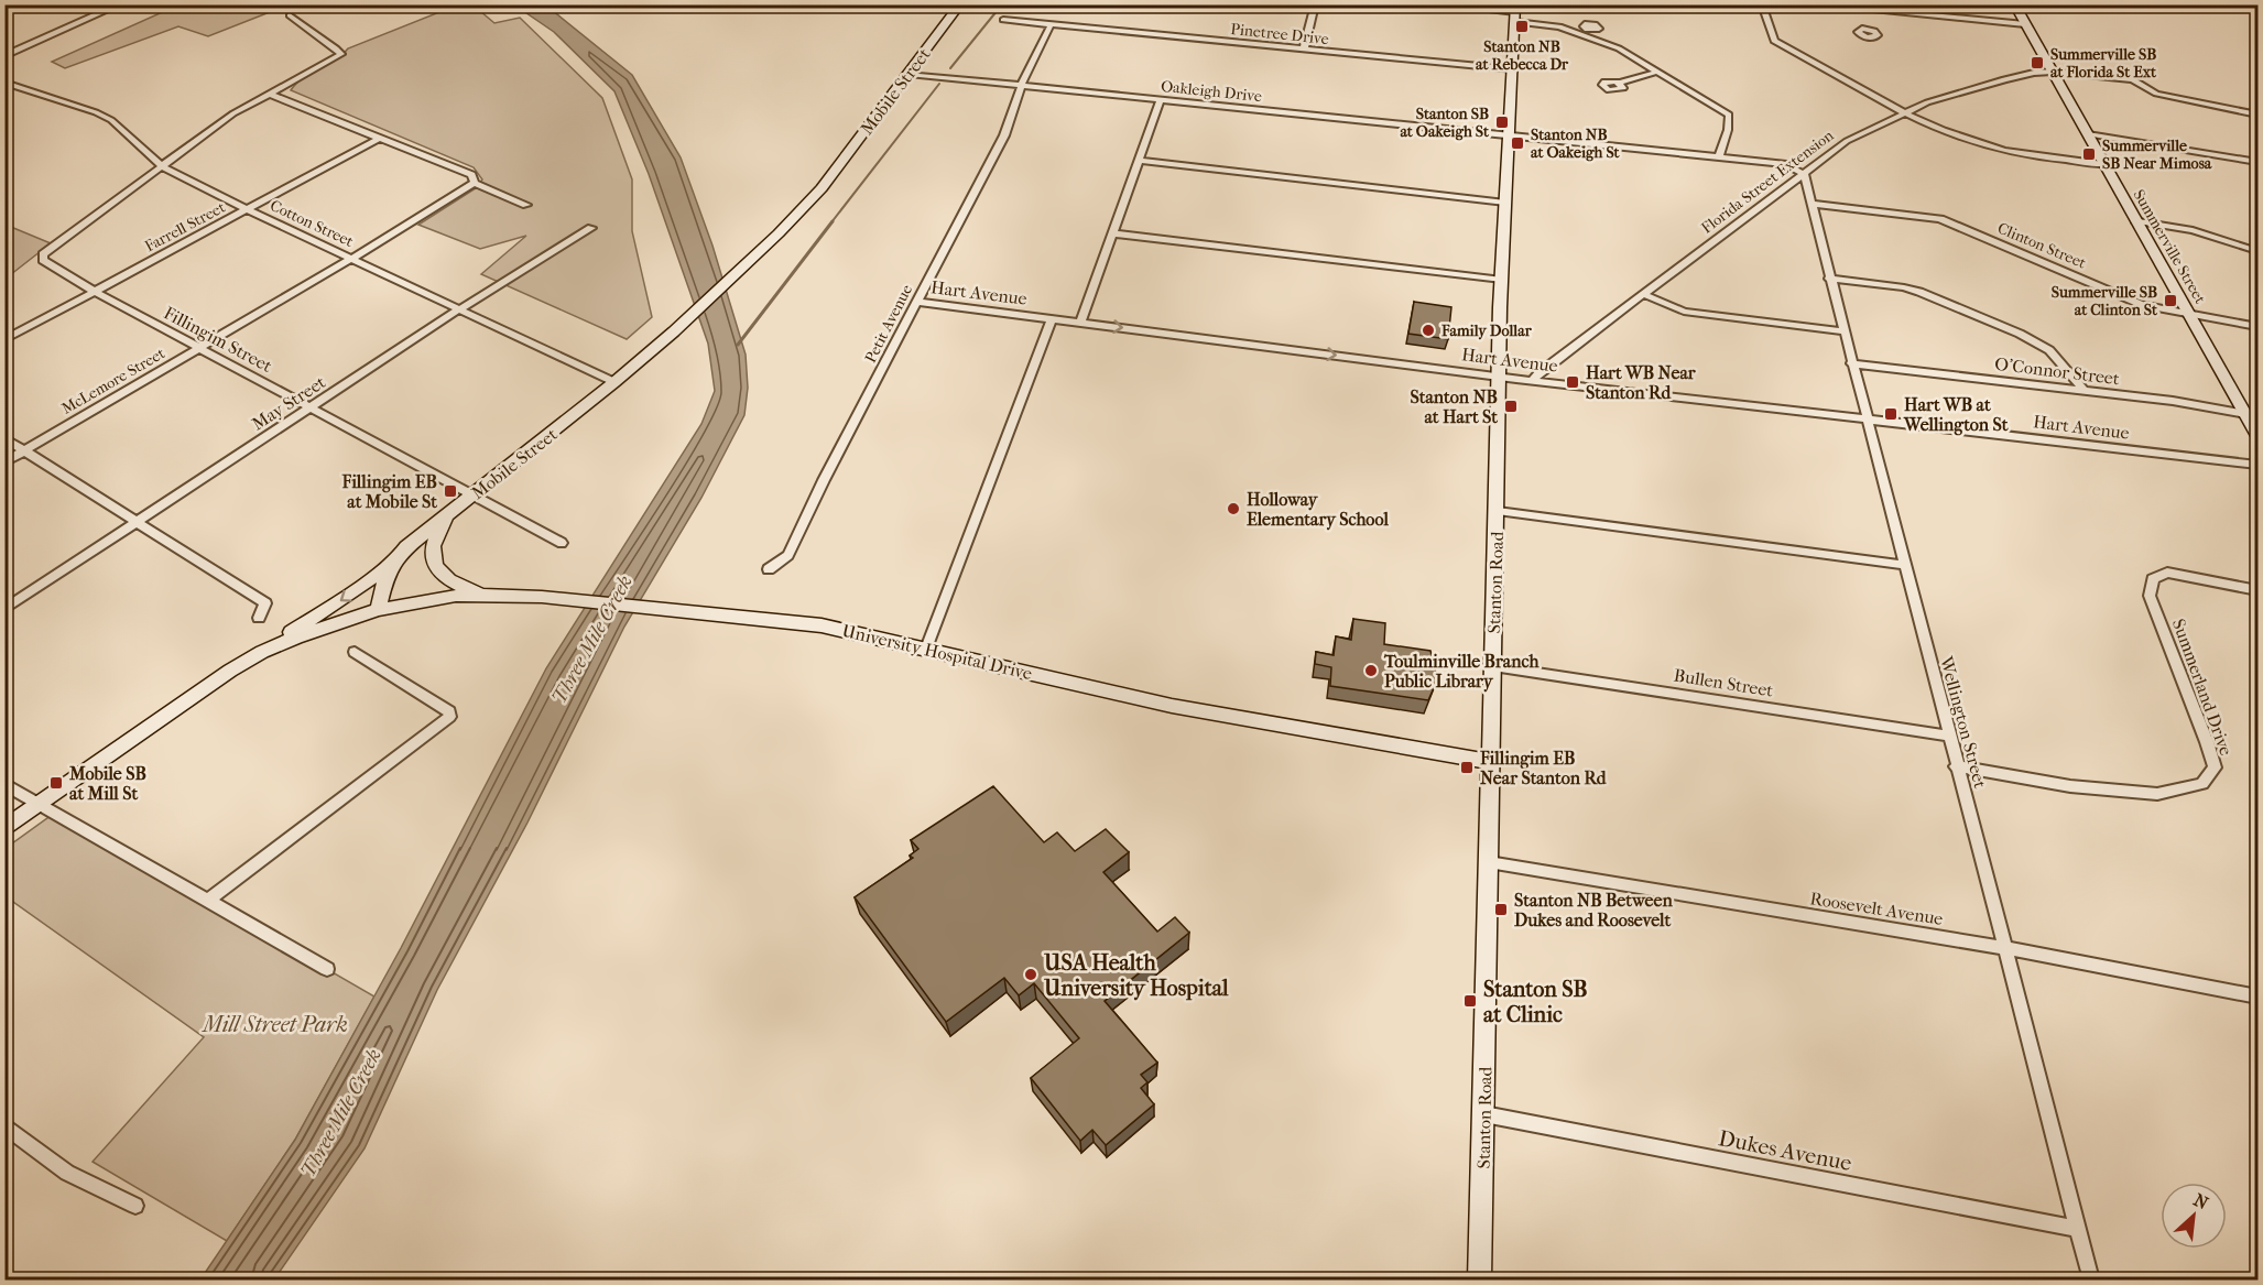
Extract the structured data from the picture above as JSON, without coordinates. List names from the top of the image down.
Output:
{
  "streets": {
    "street": [
      "Pinetree Drive",
      "Mobile Street",
      "Oakleigh Drive",
      "Florida Street Extension",
      "Cotton Street",
      "Farrell Street",
      "Clinton Street",
      "Summerville Street",
      "Hart Avenue",
      "Petit Avenue",
      "Fillingim Street",
      "O'Connor Street",
      "McLemore Street",
      "May Street",
      "Stanton Road",
      "University Hospital Drive",
      "Bullen Street",
      "Summerland Drive",
      "Wellington Street",
      "Roosevelt Avenue",
      "Dukes Avenue"
    ]
  },
  "crossings": [
    ["Pinetree Drive", "Petit Avenue"],
    ["Pinetree Drive", "Stanton Road"],
    ["Mobile Street", "Oakleigh Drive"],
    ["Mobile Street", "Cotton Street"],
    ["Mobile Street", "Fillingim Street"],
    ["Mobile Street", "University Hospital Drive"],
    ["Oakleigh Drive", "Florida Street Extension"],
    ["Oakleigh Drive", "Petit Avenue"],
    ["Oakleigh Drive", "Stanton Road"],
    ["Oakleigh Drive", "Wellington Street"],
    ["Florida Street Extension", "Summerville Street"],
    ["Florida Street Extension", "Hart Avenue"],
    ["Florida Street Extension", "Wellington Street"],
    ["Cotton Street", "Farrell Street"],
    ["Cotton Street", "Fillingim Street"],
    ["Cotton Street", "McLemore Street"],
    ["Cotton Street", "May Street"],
    ["Farrell Street", "Fillingim Street"],
    ["Clinton Street", "Summerville Street"],
    ["Clinton Street", "Wellington Street"],
    ["Summerville Street", "O'Connor Street"],
    ["Hart Avenue", "Petit Avenue"],
    ["Hart Avenue", "Stanton Road"],
    ["Hart Avenue", "Wellington Street"],
    ["Fillingim Street", "McLemore Street"],
    ["Fillingim Street", "May Street"],
    ["O'Connor Street", "Wellington Street"],
    ["Stanton Road", "University Hospital Drive"],
    ["Stanton Road", "Bullen Street"],
    ["Stanton Road", "Roosevelt Avenue"],
    ["Stanton Road", "Dukes Avenue"],
    ["Bullen Street", "Wellington Street"],
    ["Summerland Drive", "Wellington Street"],
    ["Wellington Street", "Roosevelt Avenue"],
    ["Wellington Street", "Dukes Avenue"]
  ],
  "water": ["Three Mile Creek"],
  "parks": ["Mill Street Park"],
  "places": {
    "transit": [
      "Stanton NB at Rebecca Dr",
      "Summerville SB at Florida St Ext",
      "Stanton SB at Oakeigh St",
      "Stanton NB at Oakeigh St",
      "Summerville SB Near Mimosa",
      "Summerville SB at Clinton St",
      "Hart WB Near Stanton Rd",
      "Stanton NB at Hart St",
      "Hart WB at Wellington St",
      "Fillingim EB at Mobile St",
      "Fillingim EB Near Stanton Rd",
      "Mobile SB at Mill St",
      "Stanton NB Between Dukes and Roosevelt",
      "Stanton SB at Clinic"
    ],
    "other": [
      "Family Dollar",
      "Holloway Elementary School",
      "Toulminville Branch Public Library",
      "USA Health University Hospital"
    ]
  },
  "north": "top right"
}
